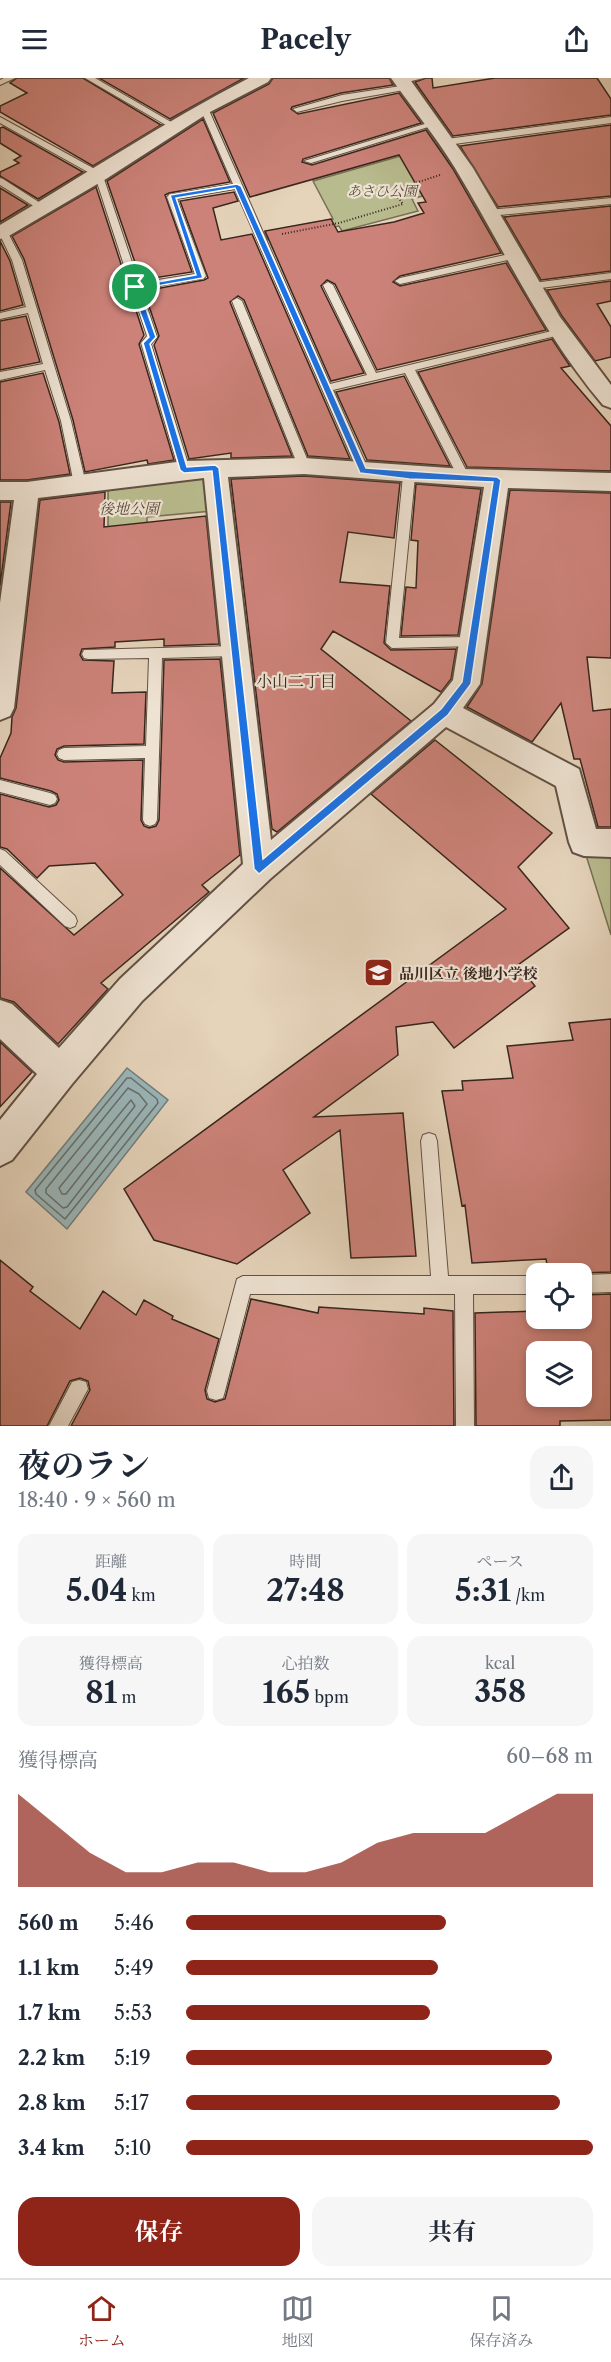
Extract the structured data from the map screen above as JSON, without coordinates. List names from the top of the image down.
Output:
{
  "districts": ["小山二丁目"],
  "parks": ["あさひ公園", "後地公園"],
  "places": {
    "school or university": ["品川区立 後地小学校"]
  },
  "page": {
    "header": "Pacely",
    "heading": ["夜のラン", "18:40 · 9 × 560 m"],
    "stats": [
      ["距離", "5.04 km"],
      ["時間", "27:48"],
      ["ペース", "5:31 /km"],
      ["獲得標高", "81 m"],
      ["心拍数", "165 bpm"],
      ["kcal", "358"]
    ],
    "chart": ["獲得標高", "60–68 m"],
    "list": [
      {
        "name": "560 m",
        "note": "5:46"
      },
      {
        "name": "1.1 km",
        "note": "5:49"
      },
      {
        "name": "1.7 km",
        "note": "5:53"
      },
      {
        "name": "2.2 km",
        "note": "5:19"
      },
      {
        "name": "2.8 km",
        "note": "5:17"
      },
      {
        "name": "3.4 km",
        "note": "5:10"
      }
    ],
    "buttons": ["保存", "共有"],
    "tabs": ["ホーム", "地図", "保存済み"]
  }
}
